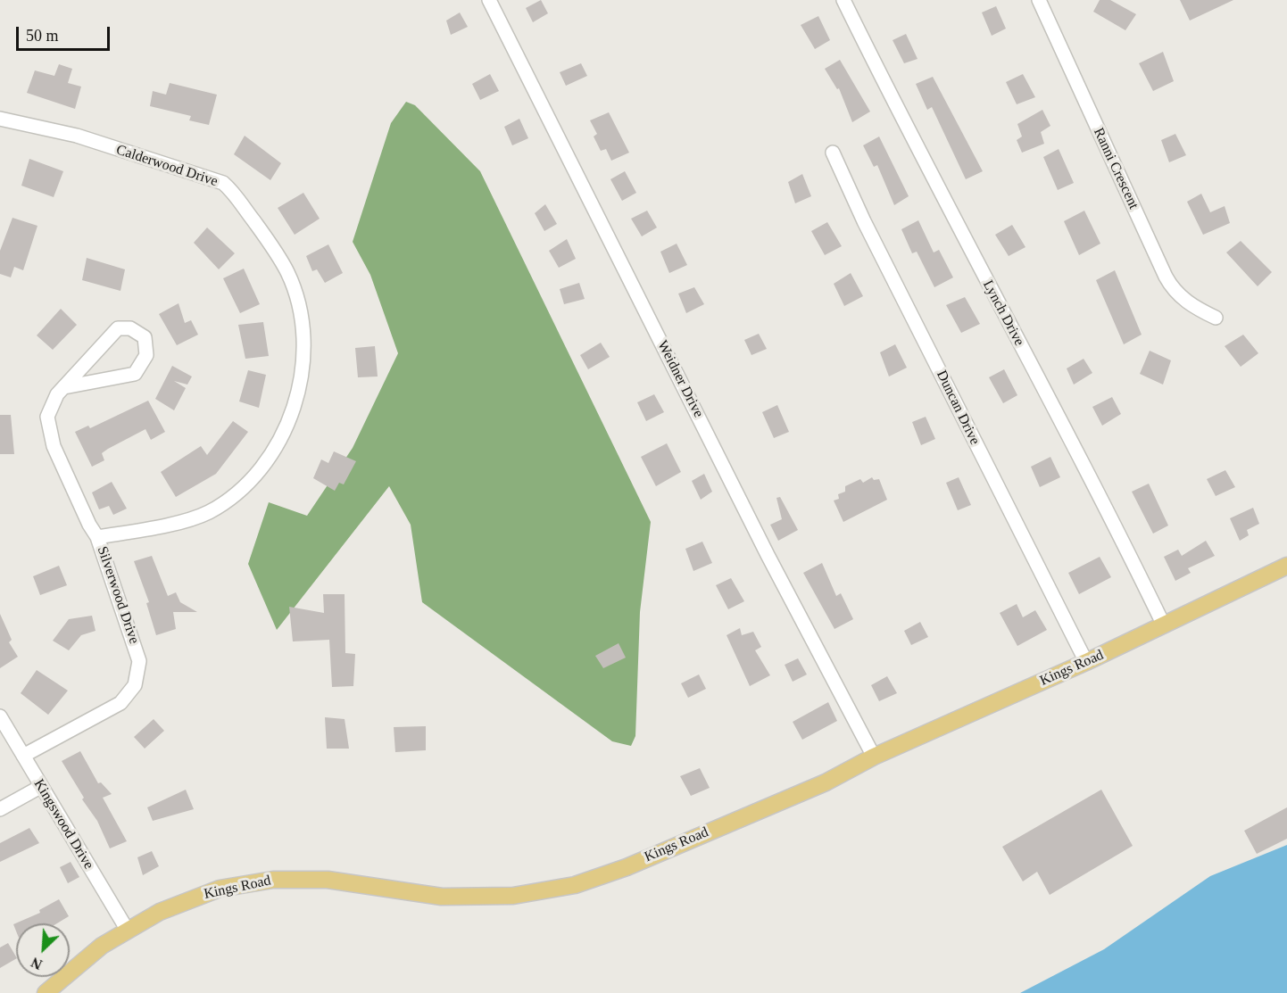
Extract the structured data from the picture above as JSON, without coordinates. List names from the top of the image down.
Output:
{
  "streets": {
    "main road": ["Kings Road"],
    "street": [
      "Calderwood Drive",
      "Ranni Crescent",
      "Lynch Drive",
      "Weidner Drive",
      "Duncan Drive",
      "Silverwood Drive",
      "Kingswood Drive"
    ]
  },
  "crossings": [
    ["Calderwood Drive", "Silverwood Drive"],
    ["Lynch Drive", "Kings Road"],
    ["Weidner Drive", "Kings Road"],
    ["Duncan Drive", "Kings Road"],
    ["Silverwood Drive", "Kingswood Drive"],
    ["Kings Road", "Kingswood Drive"]
  ],
  "scale_bar": "50 m",
  "north": "bottom left"
}
